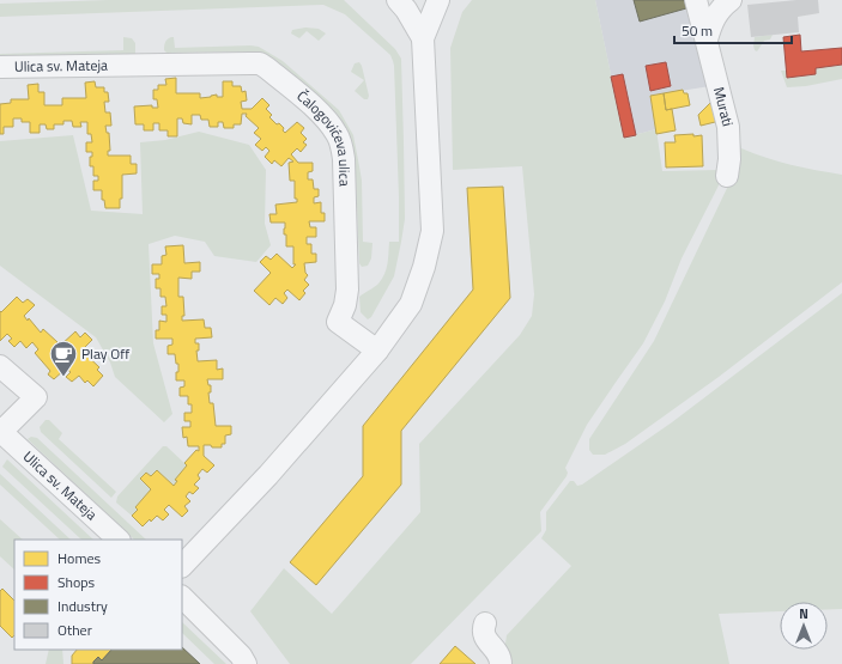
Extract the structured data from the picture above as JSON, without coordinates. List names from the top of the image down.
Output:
{
  "streets": {
    "street": ["Ulica sv. Mateja", "Murati", "Čalogovićeva ulica"]
  },
  "crossings": [
    ["Ulica sv. Mateja", "Čalogovićeva ulica"]
  ],
  "places": {
    "cafe": ["Play Off"]
  },
  "legend": [
    "Homes",
    "Shops",
    "Industry",
    "Other"
  ],
  "scale_bar": "50 m",
  "north": "top"
}
